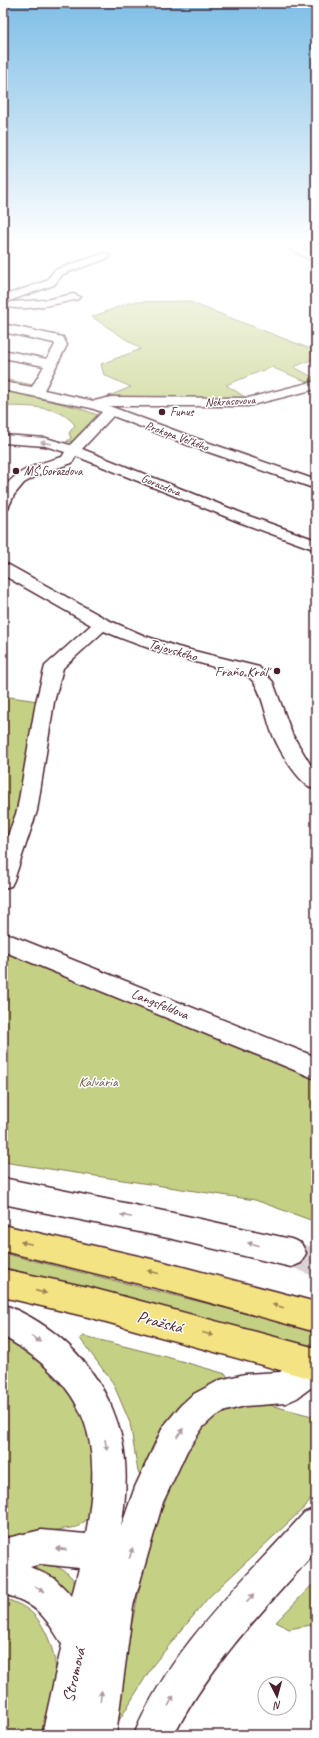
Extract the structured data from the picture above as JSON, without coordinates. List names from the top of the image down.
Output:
{
  "streets": {
    "main road": ["Pražská"],
    "street": [
      "Nekrasovova",
      "Prokopa Veľkého",
      "Gorazdova",
      "Tajovského",
      "Langsfeldova",
      "Stromová"
    ]
  },
  "crossings": [
    ["Nekrasovova", "Prokopa Veľkého"]
  ],
  "parks": ["Kalvária"],
  "places": ["Funus", "MŠ Gorazdova", "Fraňo Kráľ"],
  "north": "bottom"
}
